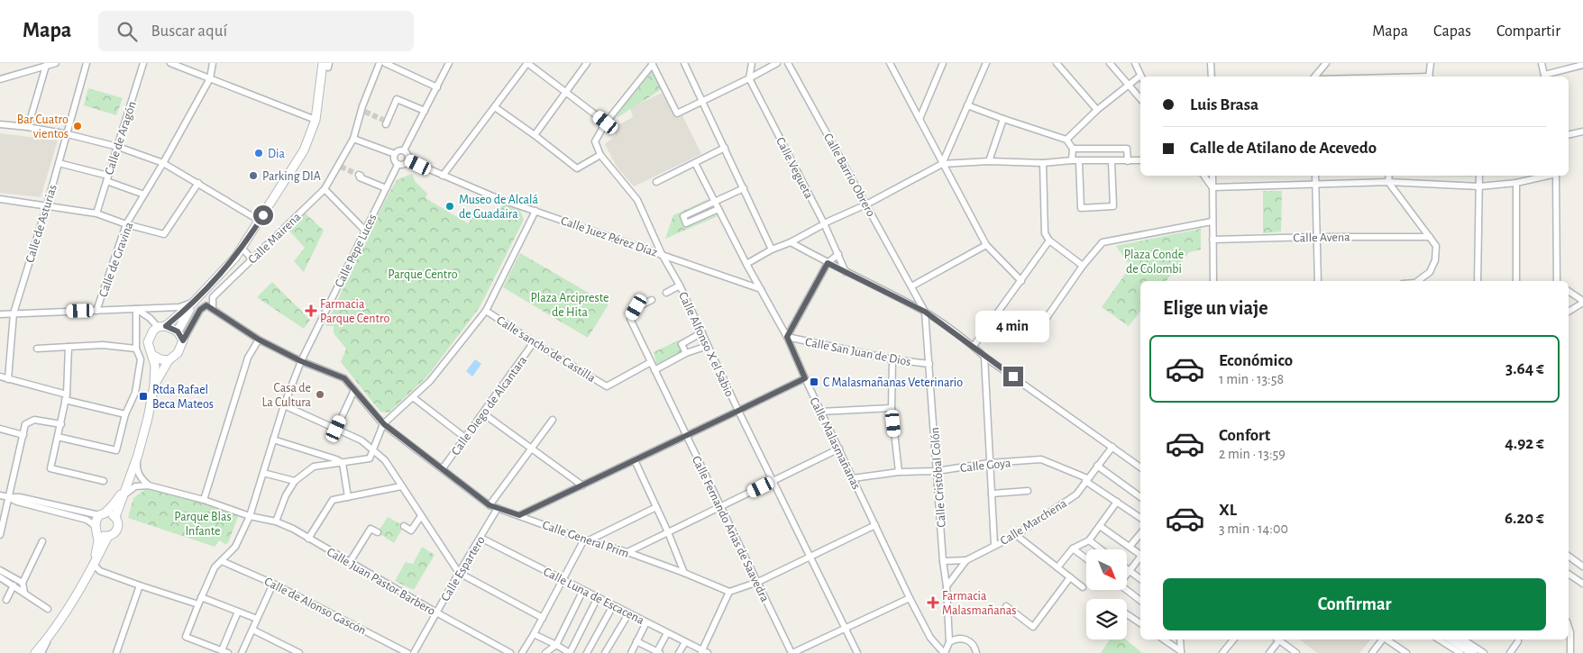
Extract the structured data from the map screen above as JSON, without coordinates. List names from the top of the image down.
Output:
{
  "streets": {
    "street": [
      "Calle de Aragón",
      "Calle Vegueta",
      "Calle Barrio Obrero",
      "Calle de Asturias",
      "Calle Juez Pérez Díaz",
      "Calle Avena",
      "Calle Mairena",
      "Calle Pepe Luces",
      "Calle de Gravina",
      "Calle Alfonso X el Sabio",
      "Calle sancho de Castilla",
      "Calle San Juan de Dios",
      "Calle Diego de Alcantara",
      "Calle Malasmañanas",
      "Calle Goya",
      "Calle Cristóbal Colón",
      "Calle Marchena",
      "Calle Fernando Arias de Saavedra",
      "Calle General Prim",
      "Calle Espartero",
      "Calle Juan Pastor Barbero",
      "Calle Luna de Escacena",
      "Calle de Alonso Gascón"
    ]
  },
  "crossings": [
    ["Calle Barrio Obrero", "Calle Cristóbal Colón"],
    ["Calle Juez Pérez Díaz", "Calle Pepe Luces"],
    ["Calle Juez Pérez Díaz", "Calle Alfonso X el Sabio"],
    ["Calle Juez Pérez Díaz", "Calle Malasmañanas"],
    ["Calle Mairena", "Calle General Prim"],
    ["Calle Pepe Luces", "Calle General Prim"],
    ["Calle Pepe Luces", "Calle Juan Pastor Barbero"],
    ["Calle Pepe Luces", "Calle de Alonso Gascón"],
    ["Calle sancho de Castilla", "Calle Diego de Alcantara"],
    ["Calle sancho de Castilla", "Calle Fernando Arias de Saavedra"],
    ["Calle San Juan de Dios", "Calle Malasmañanas"],
    ["Calle San Juan de Dios", "Calle Cristóbal Colón"],
    ["Calle Diego de Alcantara", "Calle General Prim"],
    ["Calle Malasmañanas", "Calle Goya"],
    ["Calle Malasmañanas", "Calle Cristóbal Colón"],
    ["Calle Goya", "Calle Cristóbal Colón"],
    ["Calle Goya", "Calle Marchena"],
    ["Calle Cristóbal Colón", "Calle Marchena"],
    ["Calle General Prim", "Calle Espartero"],
    ["Calle Espartero", "Calle Juan Pastor Barbero"],
    ["Calle Espartero", "Calle Luna de Escacena"]
  ],
  "parks": [
    "Plaza Conde de Colombi",
    "Parque Centro",
    "Plaza Arcipreste de Hita",
    "Parque Blas Infante"
  ],
  "places": {
    "other": [
      "Bar Cuatro vientos",
      "Dia",
      "Parking DIA",
      "Museo de Alcalá de Guadaira",
      "Casa de La Cultura"
    ],
    "health": ["Farmacia Parque Centro", "Farmacia Malasmañanas"],
    "transit": ["C Malasmañanas Veterinario", "Rtda Rafael Beca Mateos"]
  },
  "north": "bottom right",
  "page": {
    "header": "Mapa",
    "search": "Buscar aquí",
    "nav": ["Mapa", "Capas", "Compartir"],
    "banner": ["Luis Brasa", "Calle de Atilano de Acevedo"],
    "heading": "Elige un viaje",
    "bubble": "4 min",
    "list": [
      {
        "name": "Económico",
        "note": "1 min · 13:58",
        "value": "3.64 €"
      },
      {
        "name": "Confort",
        "note": "2 min · 13:59",
        "value": "4.92 €"
      },
      {
        "name": "XL",
        "note": "3 min · 14:00",
        "value": "6.20 €"
      }
    ],
    "buttons": "Confirmar"
  }
}
